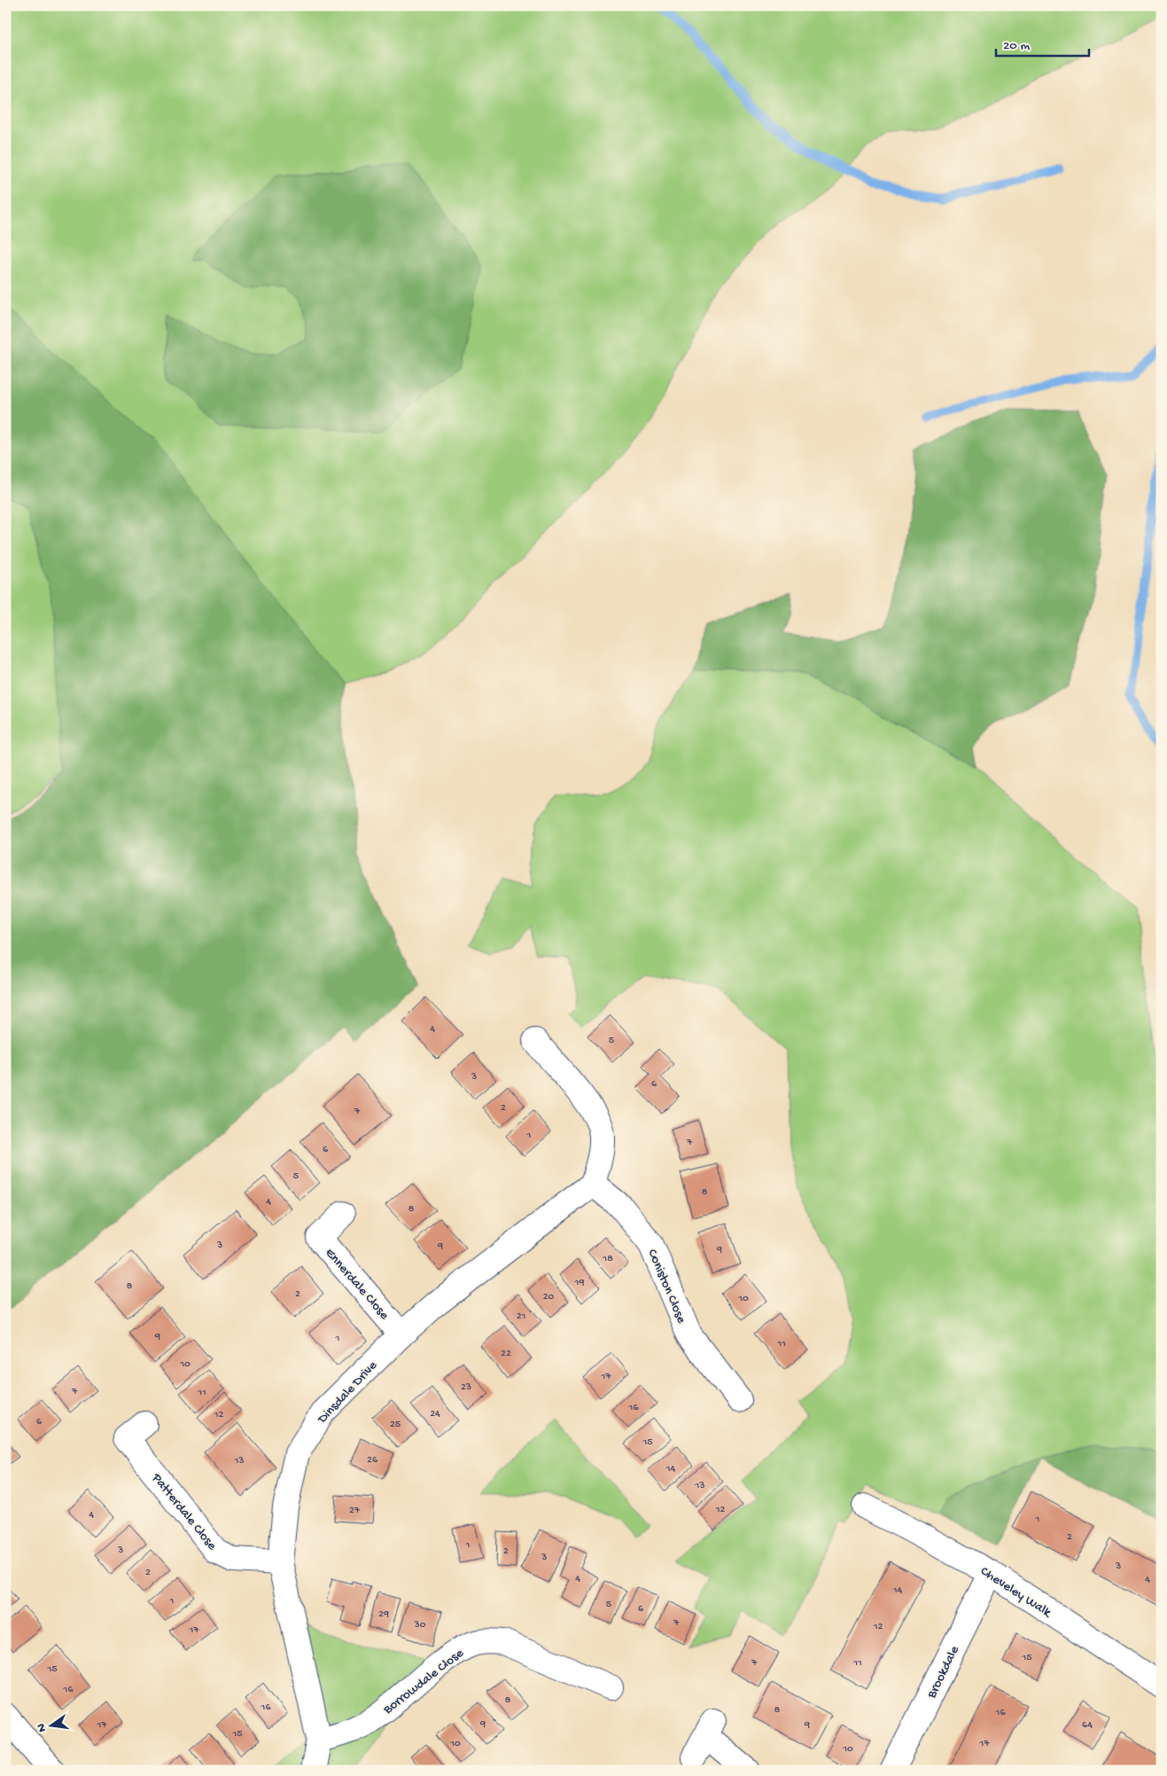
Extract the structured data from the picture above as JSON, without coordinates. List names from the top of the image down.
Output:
{
  "streets": {
    "street": [
      "Ennerdale Close",
      "Coniston Close",
      "Dinsdale Drive",
      "Patterdale Close",
      "Cheveley Walk",
      "Brookdale",
      "Borrowdale Close"
    ]
  },
  "crossings": [
    ["Ennerdale Close", "Dinsdale Drive"],
    ["Coniston Close", "Dinsdale Drive"],
    ["Dinsdale Drive", "Patterdale Close"],
    ["Dinsdale Drive", "Borrowdale Close"],
    ["Cheveley Walk", "Brookdale"]
  ],
  "house_numbers": [
    "4",
    "5",
    "3",
    "6",
    "2",
    "7",
    "1",
    "7",
    "6",
    "5",
    "8",
    "4",
    "8",
    "3",
    "9",
    "9",
    "18",
    "19",
    "8",
    "2",
    "20",
    "10",
    "21",
    "9",
    "1",
    "11",
    "22",
    "10",
    "17",
    "23",
    "7",
    "11",
    "16",
    "24",
    "12",
    "6",
    "25",
    "15",
    "26",
    "13",
    "14",
    "13",
    "12",
    "27",
    "4",
    "1",
    "2",
    "1",
    "3",
    "2",
    "3",
    "3",
    "2",
    "4",
    "4",
    "14",
    "1",
    "5",
    "6",
    "29",
    "7",
    "30",
    "12",
    "17",
    "15",
    "7",
    "11",
    "15",
    "16",
    "8",
    "16",
    "8",
    "16",
    "9",
    "17",
    "9",
    "64",
    "15",
    "10",
    "17",
    "10"
  ],
  "scale_bar": "20 m",
  "north": "left"
}
